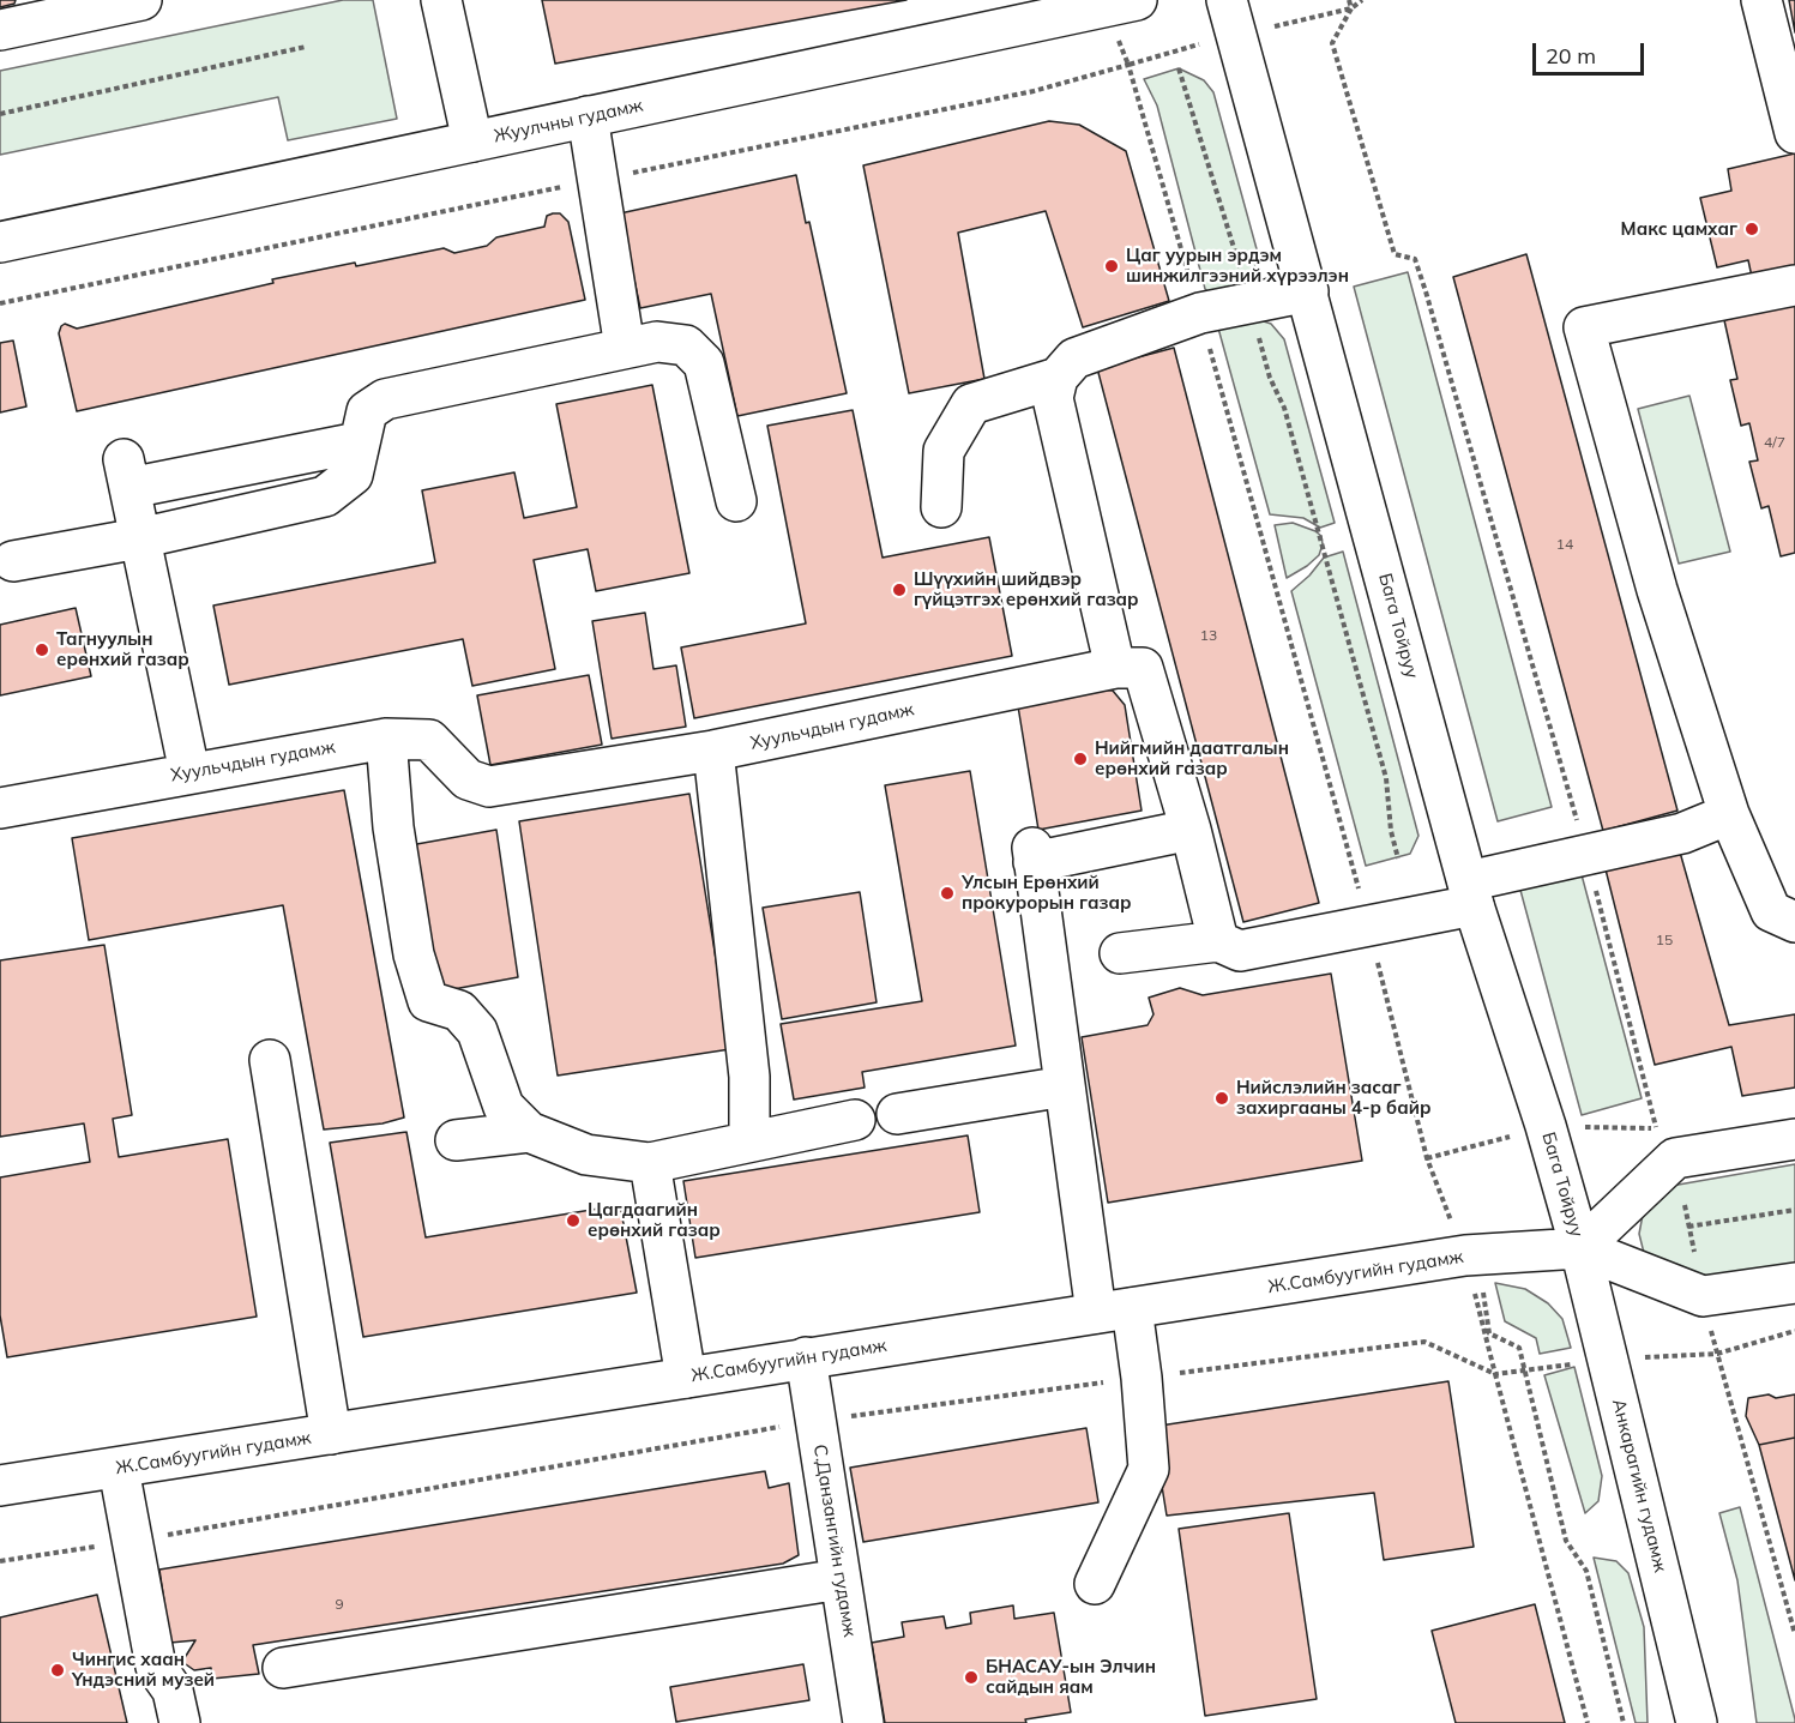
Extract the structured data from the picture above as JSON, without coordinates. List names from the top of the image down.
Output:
{
  "streets": {
    "main road": [
      "Жуулчны гудамж",
      "Бага Тойруу",
      "Хуульчдын гудамж",
      "Ж.Самбуугийн гудамж",
      "Анкарагийн гудамж",
      "С.Данзангийн гудамж"
    ]
  },
  "crossings": [
    ["Бага Тойруу", "Ж.Самбуугийн гудамж"],
    ["Бага Тойруу", "Анкарагийн гудамж"],
    ["Ж.Самбуугийн гудамж", "Анкарагийн гудамж"],
    ["Ж.Самбуугийн гудамж", "С.Данзангийн гудамж"]
  ],
  "places": [
    "Макс цамхаг",
    "Цаг уурын эрдэм шинжилгээний хүрээлэн",
    "Шүүхийн шийдвэр гүйцэтгэх ерөнхий газар",
    "Тагнуулын ерөнхий газар",
    "Нийгмийн даатгалын ерөнхий газар",
    "Улсын Ерөнхий прокурорын газар",
    "Нийслэлийн засаг захиргааны 4-р байр",
    "Цагдаагийн ерөнхий газар",
    "Чингис хаан Үндэсний музей",
    "БНАСАУ-ын Элчин сайдын яам"
  ],
  "house_numbers": [
    "4/7",
    "14",
    "13",
    "15",
    "9"
  ],
  "scale_bar": "20 m"
}
